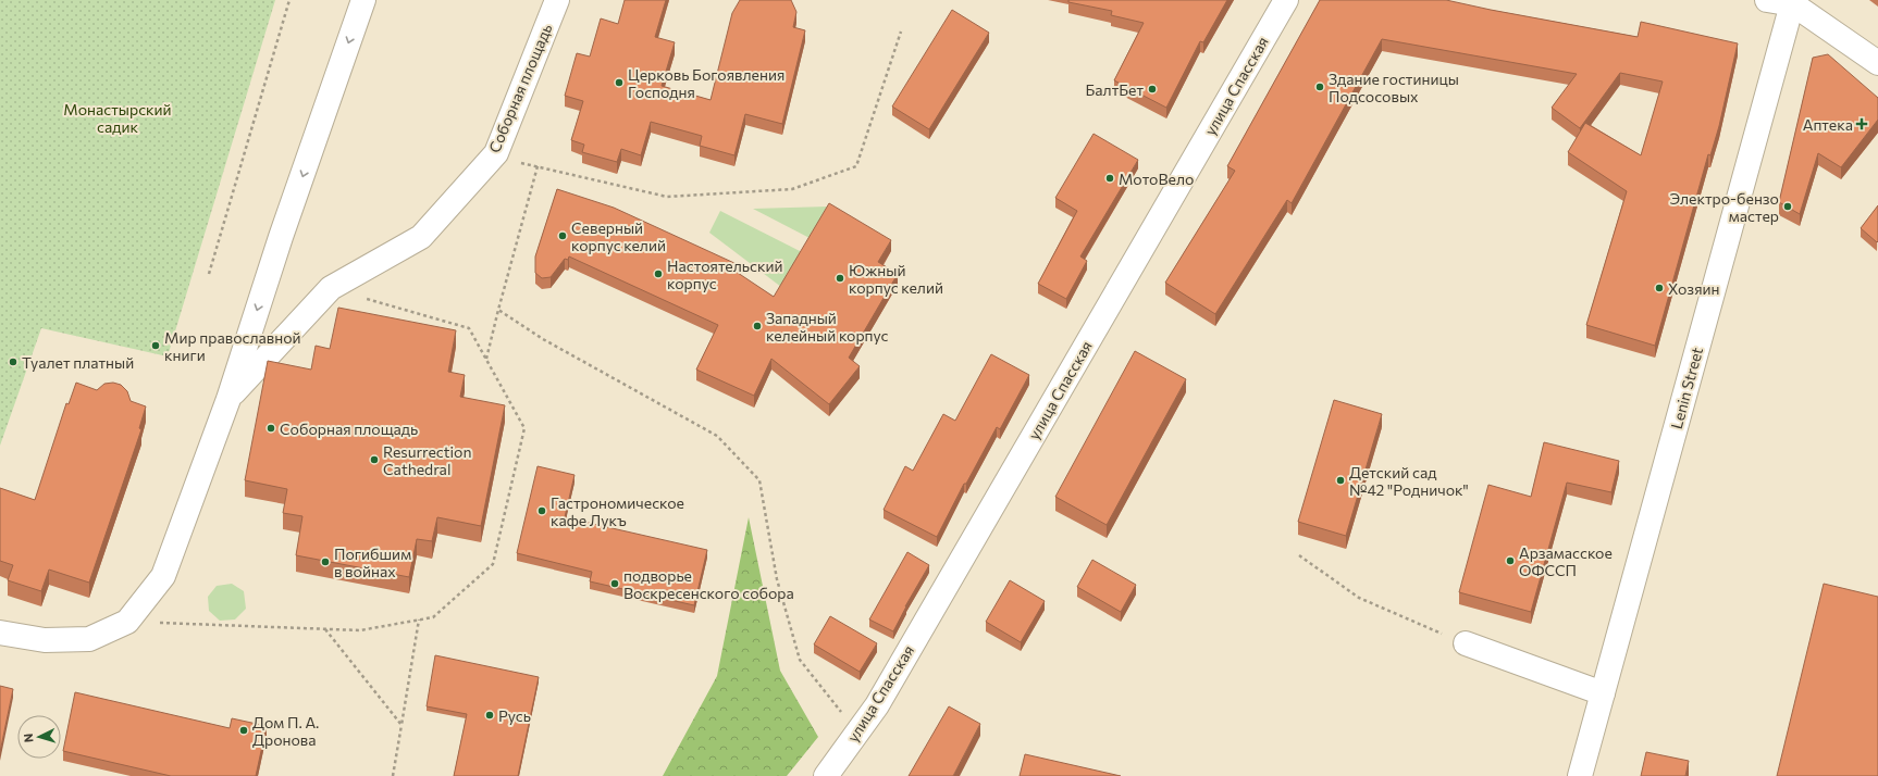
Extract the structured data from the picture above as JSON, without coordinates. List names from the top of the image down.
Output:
{
  "streets": {
    "street": ["улица Спасская", "Соборная площадь", "Lenin Street"]
  },
  "parks": ["Монастырский садик"],
  "places": {
    "other": [
      "Церковь Богоявления Господня",
      "Здание гостиницы Подсосовых",
      "БалтБет",
      "МотоВело",
      "Электро-бензо мастер",
      "Северный корпус келий",
      "Настоятельский корпус",
      "Южный корпус келий",
      "Хозяин",
      "Западный келейный корпус",
      "Мир православной книги",
      "Туалет платный",
      "Соборная площадь",
      "Resurrection Cathedral",
      "Детский сад №42 \"Родничок\"",
      "Гастрономическое кафе Лукъ",
      "Арзамасское ОФССП",
      "Погибшим в войнах",
      "подворье Воскресенского собора",
      "Русь",
      "Дом П. А. Дронова"
    ],
    "health": ["Аптека"]
  },
  "north": "left"
}
